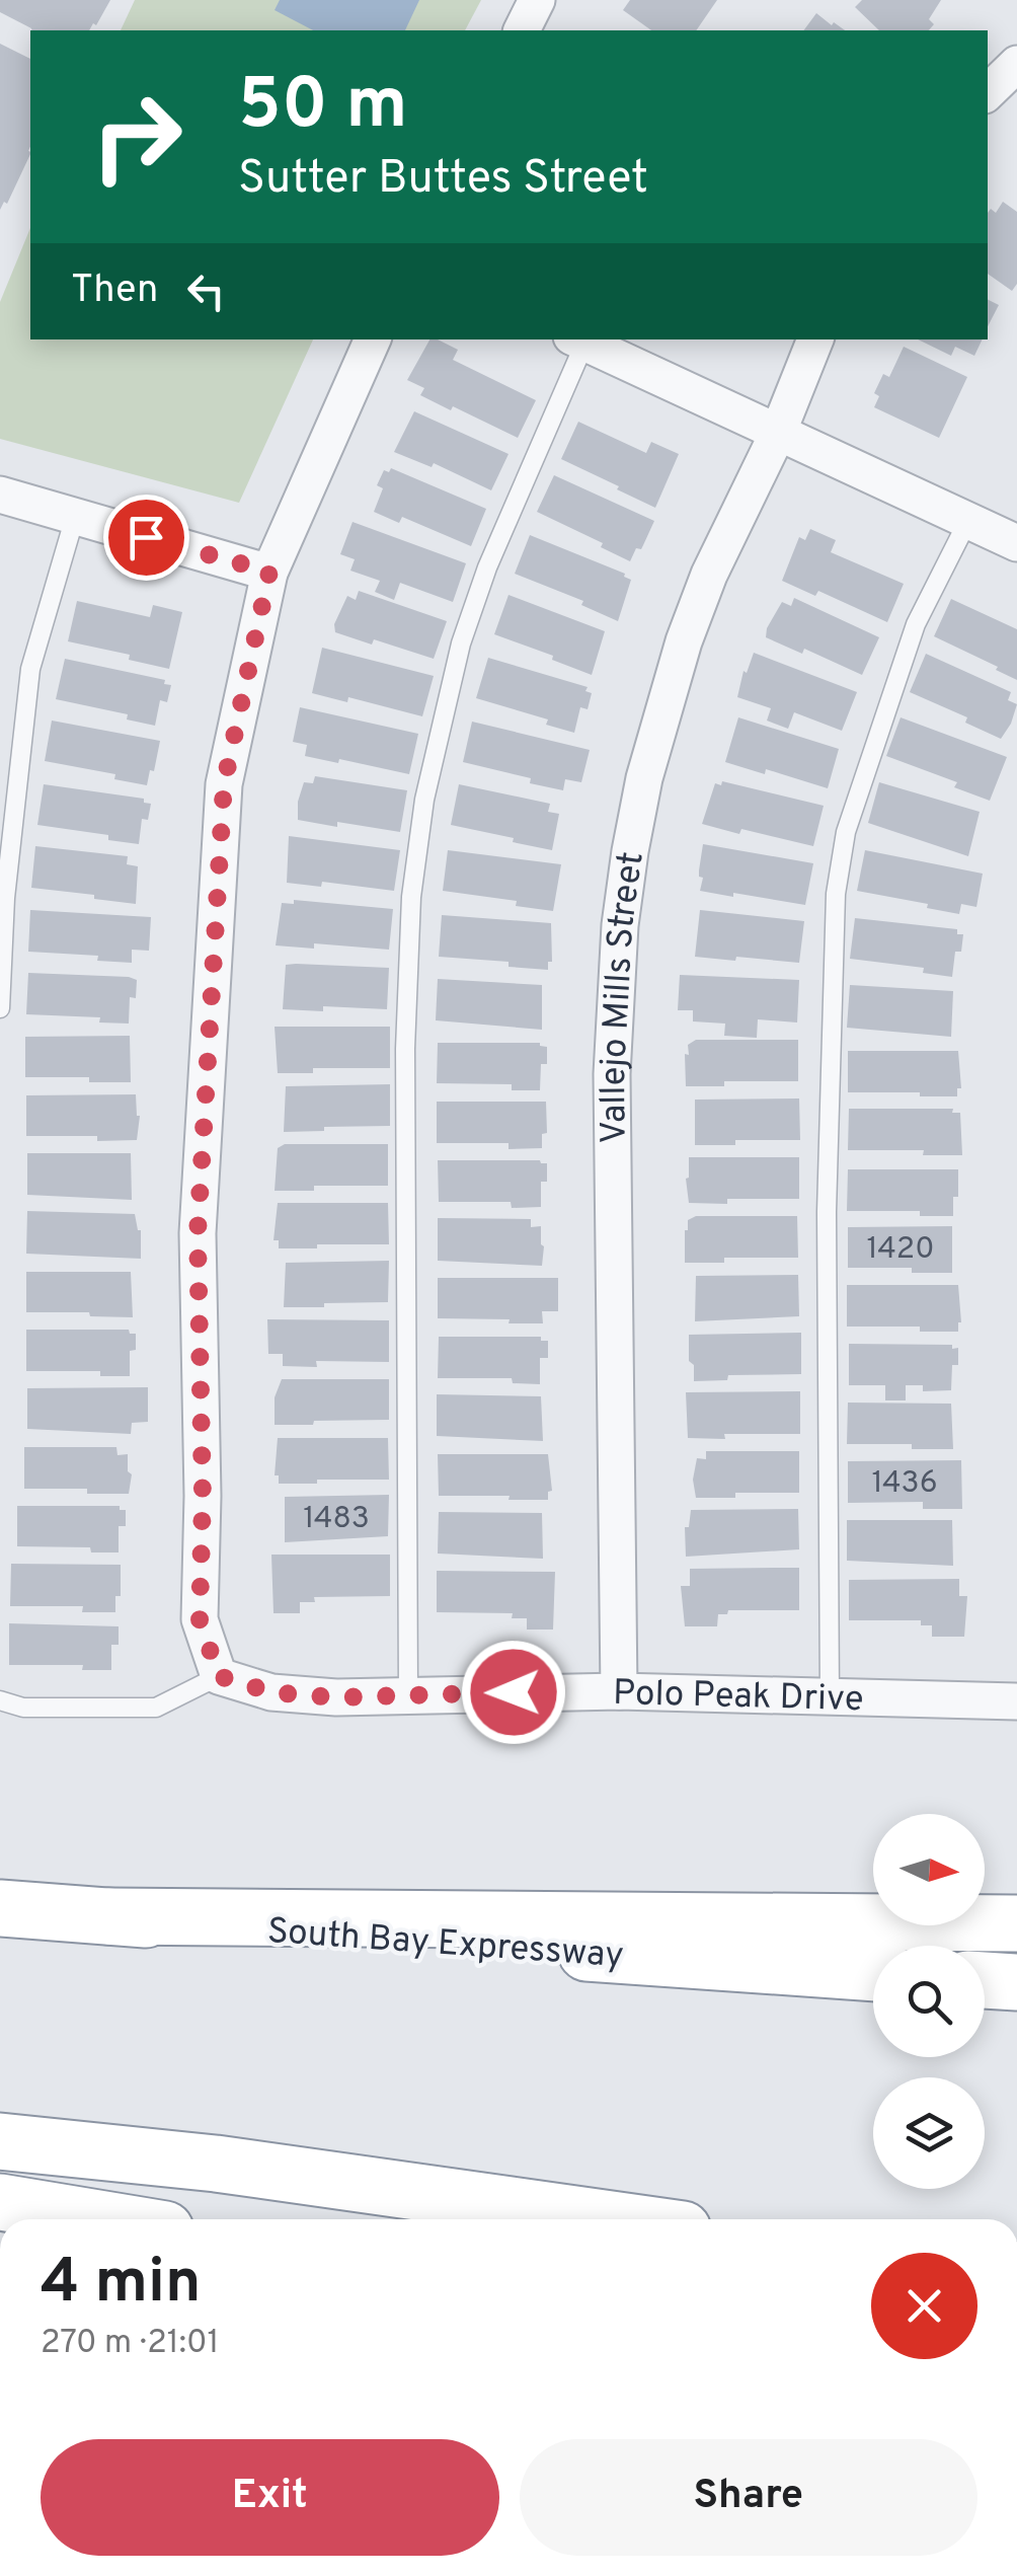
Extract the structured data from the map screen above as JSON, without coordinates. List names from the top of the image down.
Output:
{
  "streets": {
    "highway": ["South Bay Expressway"],
    "street": ["Vallejo Mills Street", "Polo Peak Drive"]
  },
  "crossings": [
    ["Vallejo Mills Street", "Polo Peak Drive"]
  ],
  "house_numbers": ["1420", "1436", "1483"],
  "north": "right",
  "page": {
    "turn": ["50 m", "Sutter Buttes Street"],
    "then": "Then",
    "heading": ["4 min", "270 m · 21:01"],
    "buttons": ["Exit", "Share"]
  }
}
